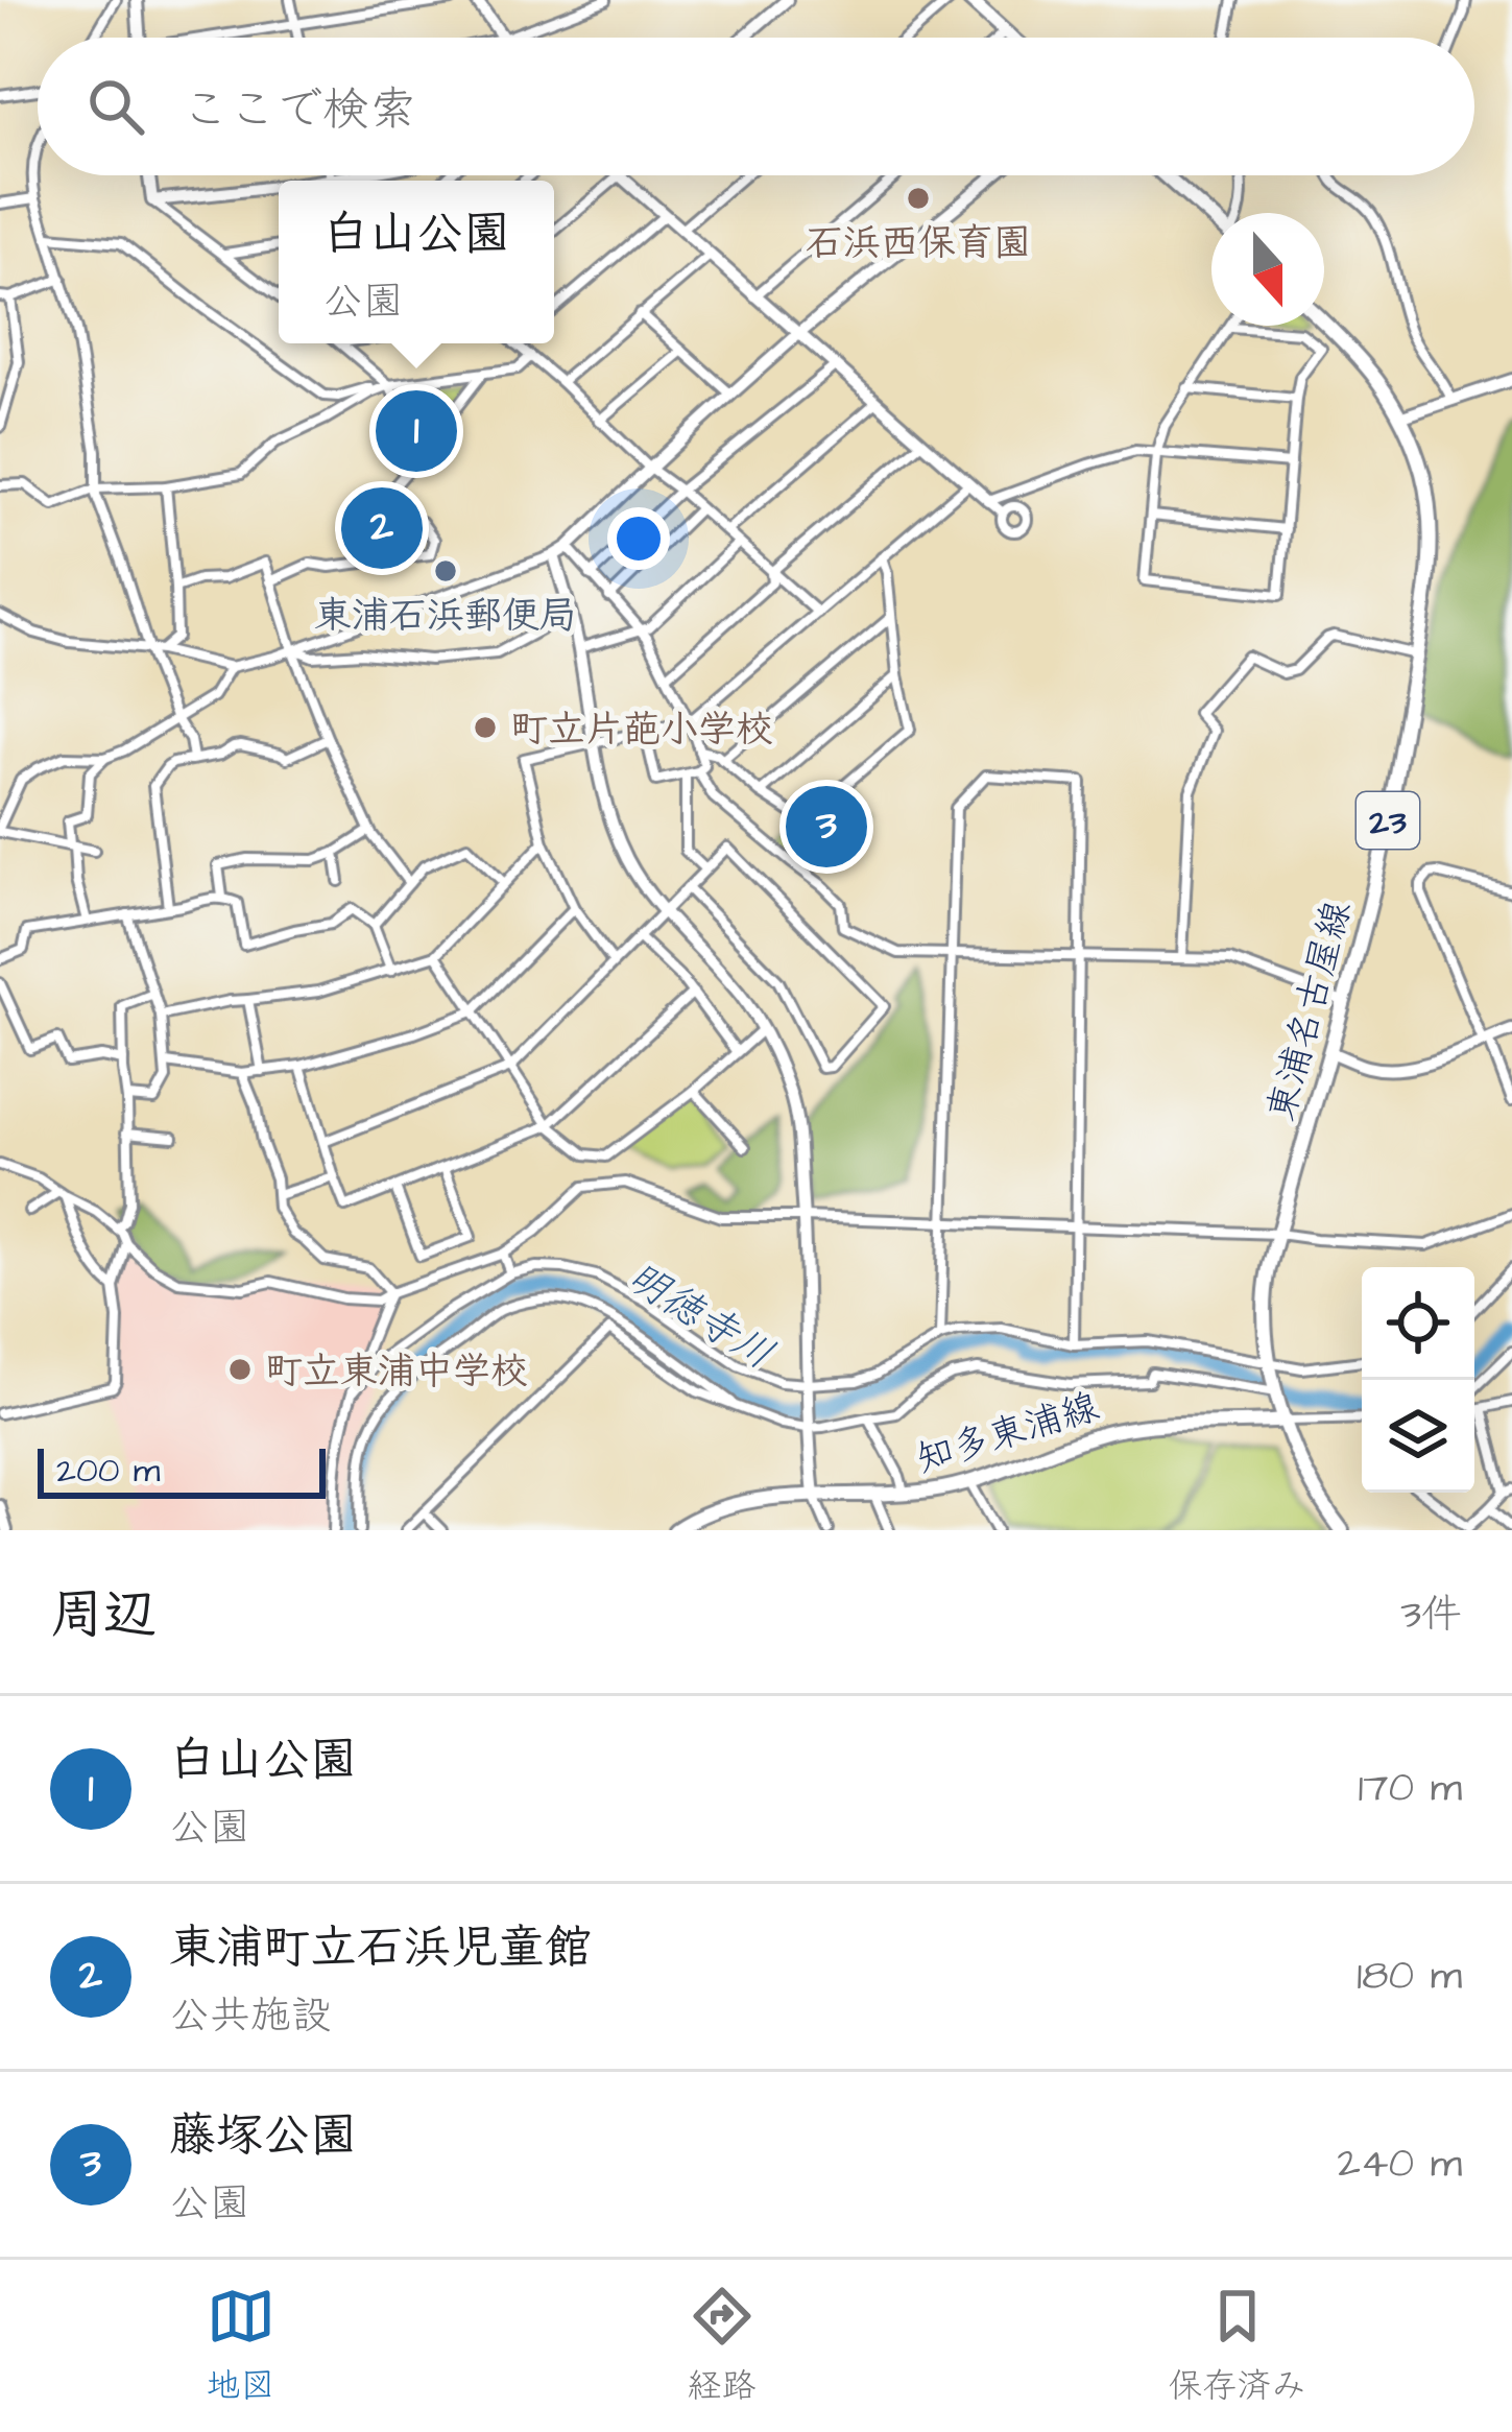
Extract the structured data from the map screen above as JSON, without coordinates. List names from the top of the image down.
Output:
{
  "streets": {
    "main road": ["23", "東浦名古屋線", "知多東浦線"]
  },
  "crossings": [
    ["東浦名古屋線", "知多東浦線"]
  ],
  "water": ["明徳寺川"],
  "places": [
    "石浜西保育園",
    "東浦石浜郵便局",
    "町立片葩小学校",
    "町立東浦中学校"
  ],
  "scale_bar": "200 m",
  "north": "bottom",
  "page": {
    "search": "ここで検索",
    "popup": ["白山公園", "公園"],
    "pins": ["1", "2", "3"],
    "scale": "200 m",
    "heading": ["周辺", "3件"],
    "list": [
      {
        "mark": "1",
        "name": "白山公園",
        "note": "公園",
        "value": "170 m"
      },
      {
        "mark": "2",
        "name": "東浦町立石浜児童館",
        "note": "公共施設",
        "value": "180 m"
      },
      {
        "mark": "3",
        "name": "藤塚公園",
        "note": "公園",
        "value": "240 m"
      }
    ],
    "nav": ["地図", "経路", "保存済み"]
  }
}
